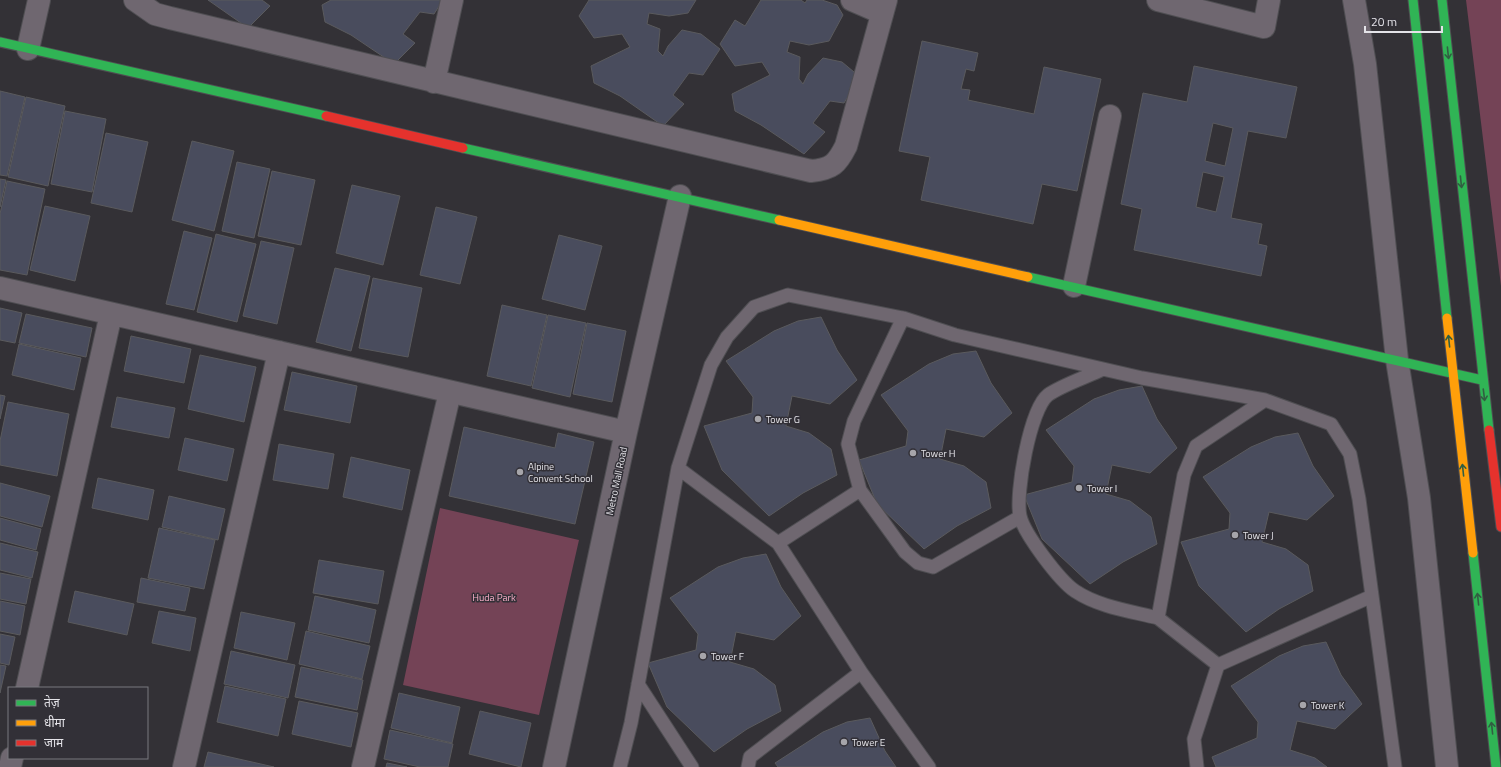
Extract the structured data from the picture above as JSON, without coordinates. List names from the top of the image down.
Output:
{
  "streets": {
    "street": ["Metro Mall Road"]
  },
  "parks": ["Huda Park"],
  "places": [
    "Tower G",
    "Tower H",
    "Alpine Convent School",
    "Tower I",
    "Tower J",
    "Tower F",
    "Tower K",
    "Tower E"
  ],
  "legend": ["तेज़", "धीमा", "जाम"],
  "scale_bar": "20 m"
}
